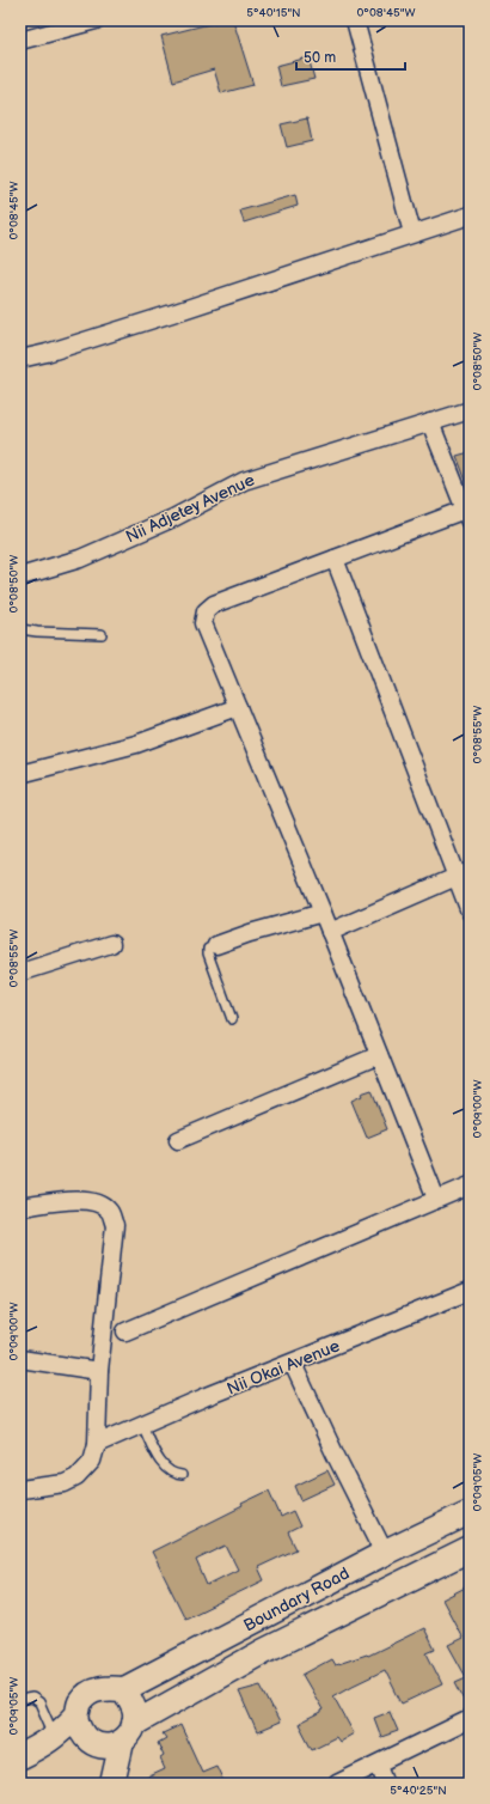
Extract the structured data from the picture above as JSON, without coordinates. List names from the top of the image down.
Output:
{
  "streets": {
    "main road": ["Boundary Road"],
    "street": ["Nii Adjetey Avenue", "Nii Okai Avenue"]
  },
  "scale_bar": "50 m",
  "coordinates": [
    "5°40'15\"N",
    "0°08'45\"W",
    "0°08'50\"W",
    "0°08'55\"W",
    "0°09'00\"W",
    "0°09'05\"W",
    "5°40'25\"N"
  ]
}
